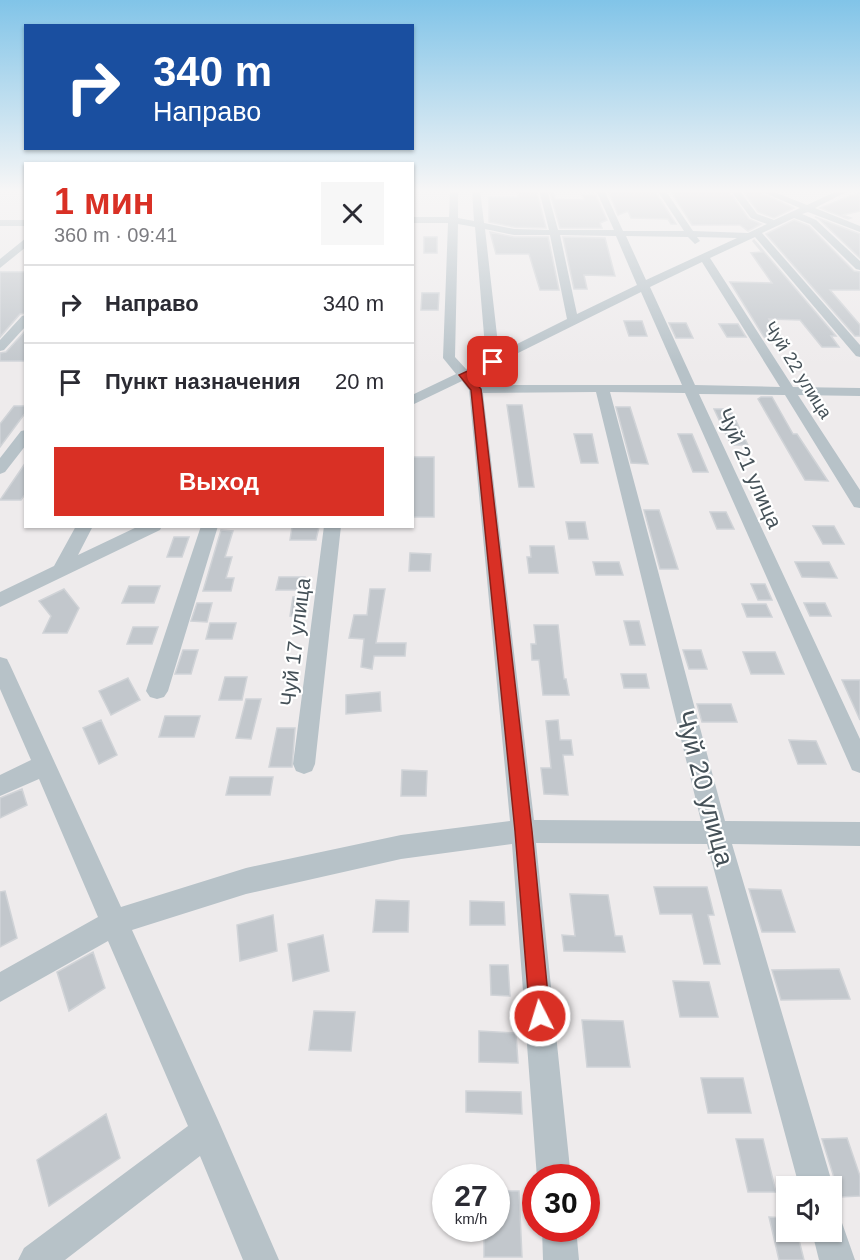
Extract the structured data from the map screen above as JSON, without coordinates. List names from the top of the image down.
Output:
{
  "streets": {
    "street": [
      "Чуй 22 улица",
      "Чуй 21 улица",
      "Чуй 17 улица",
      "Чуй 20 улица"
    ]
  },
  "page": {
    "turn": ["340 m", "Направо"],
    "heading": ["1 мин", "360 m · 09:41"],
    "list": [
      {
        "name": "Направо",
        "value": "340 m"
      },
      {
        "name": "Пункт назначения",
        "value": "20 m"
      }
    ],
    "buttons": "Выход",
    "speed": "27 km/h",
    "limit": "30"
  }
}
